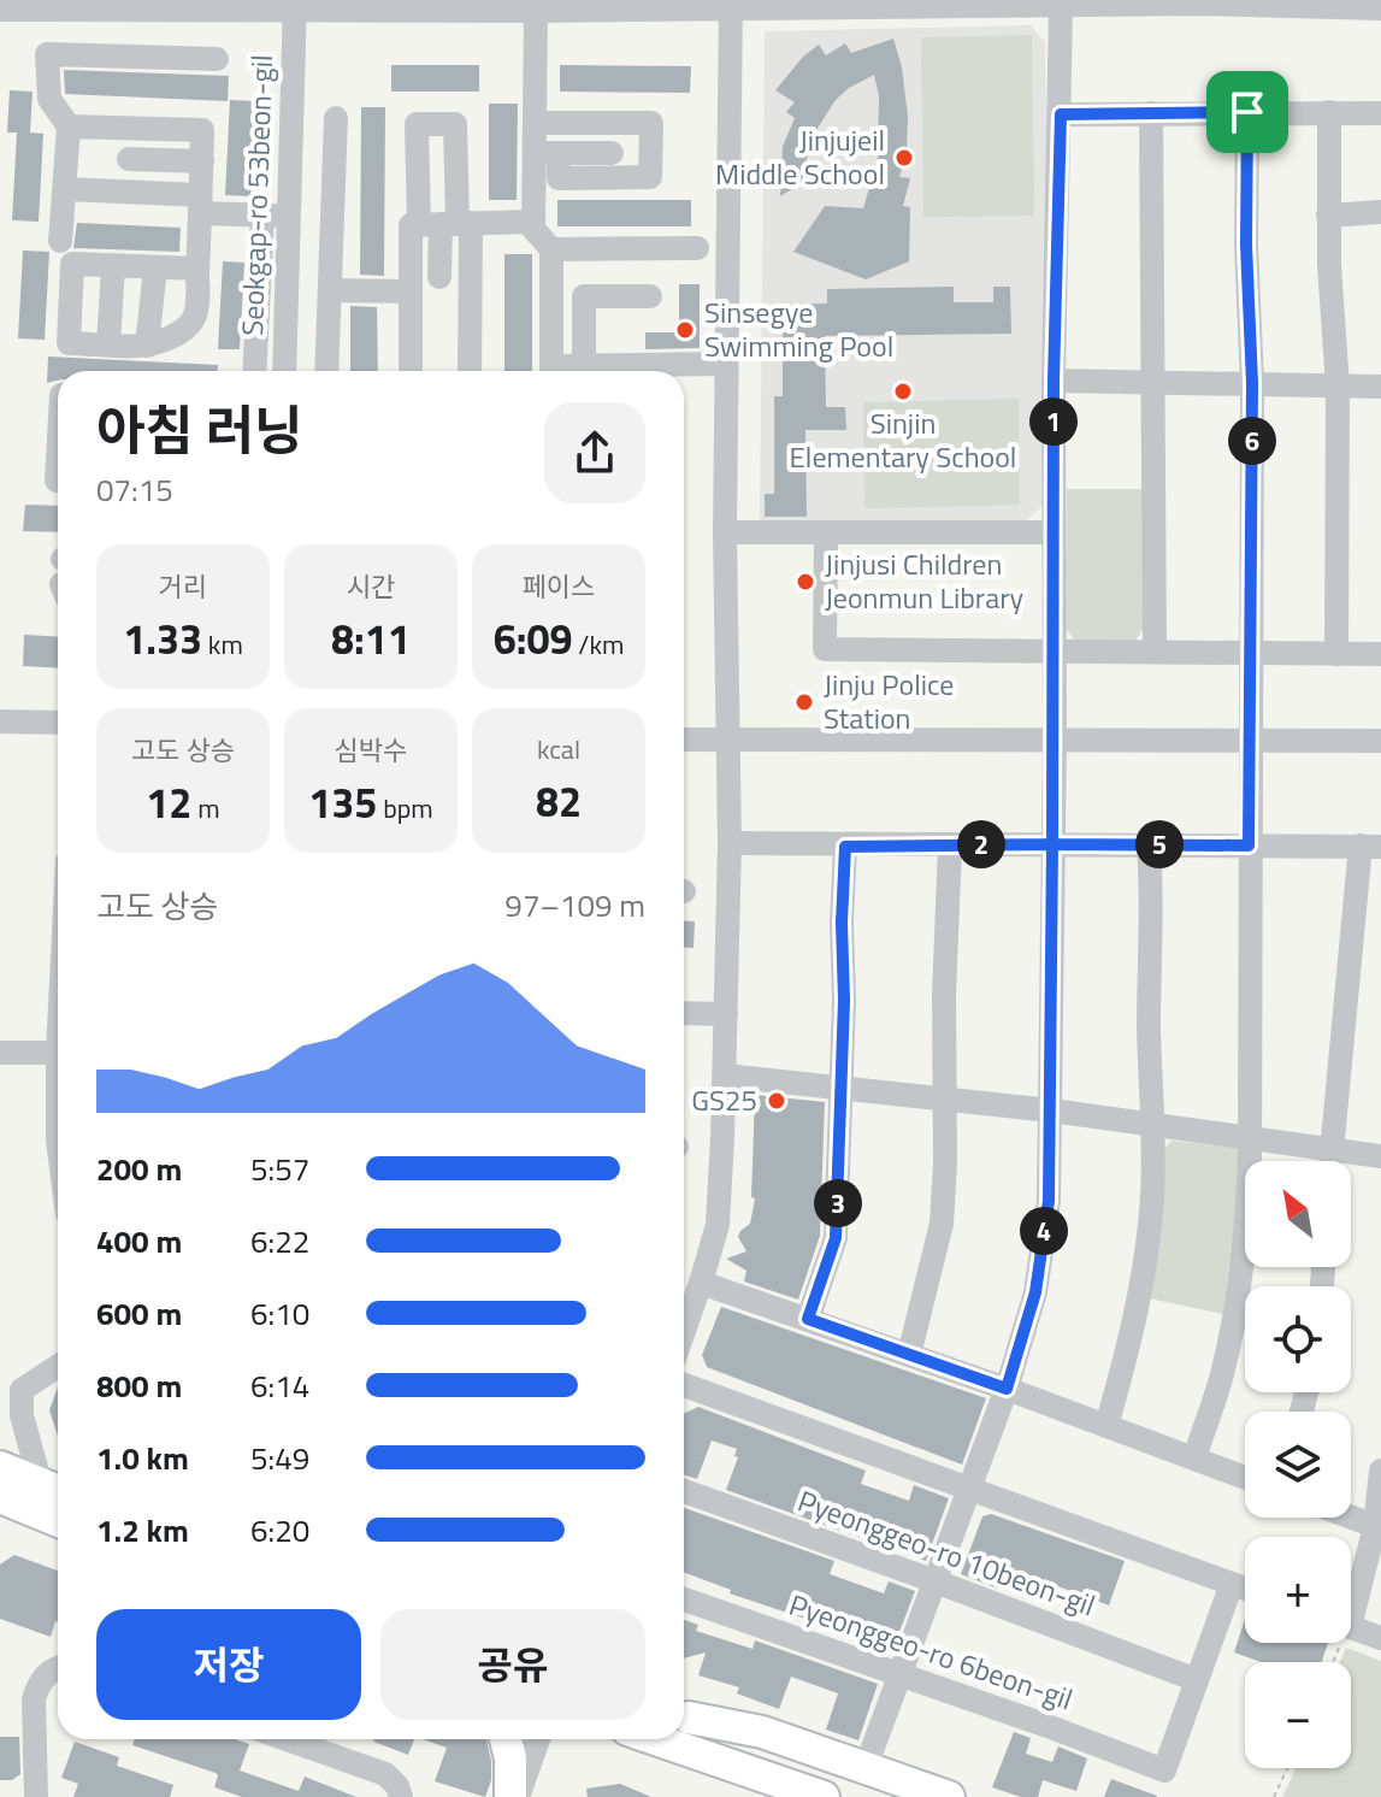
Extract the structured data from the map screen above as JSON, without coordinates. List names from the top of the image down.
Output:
{
  "streets": {
    "street": ["Seokgap-ro 53beon-gil", "Pyeonggeo-ro 10beon-gil", "Pyeonggeo-ro 6beon-gil"]
  },
  "crossings": [
    ["Pyeonggeo-ro 10beon-gil", "Pyeonggeo-ro 6beon-gil"]
  ],
  "places": [
    "Jinjujeil Middle School",
    "Sinsegye Swimming Pool",
    "Sinjin Elementary School",
    "Jinjusi Children Jeonmun Library",
    "Jinju Police Station",
    "GS25"
  ],
  "north": "top left",
  "page": {
    "heading": ["아침 러닝", "07:15"],
    "pins": [
      "1",
      "6",
      "2",
      "5",
      "3",
      "4"
    ],
    "stats": [
      ["거리", "1.33 km"],
      ["시간", "8:11"],
      ["페이스", "6:09 /km"],
      ["고도 상승", "12 m"],
      ["심박수", "135 bpm"],
      ["kcal", "82"]
    ],
    "chart": ["고도 상승", "97–109 m"],
    "list": [
      {
        "name": "200 m",
        "note": "5:57"
      },
      {
        "name": "400 m",
        "note": "6:22"
      },
      {
        "name": "600 m",
        "note": "6:10"
      },
      {
        "name": "800 m",
        "note": "6:14"
      },
      {
        "name": "1.0 km",
        "note": "5:49"
      },
      {
        "name": "1.2 km",
        "note": "6:20"
      }
    ],
    "map_buttons": ["+", "−"],
    "buttons": ["저장", "공유"]
  }
}
